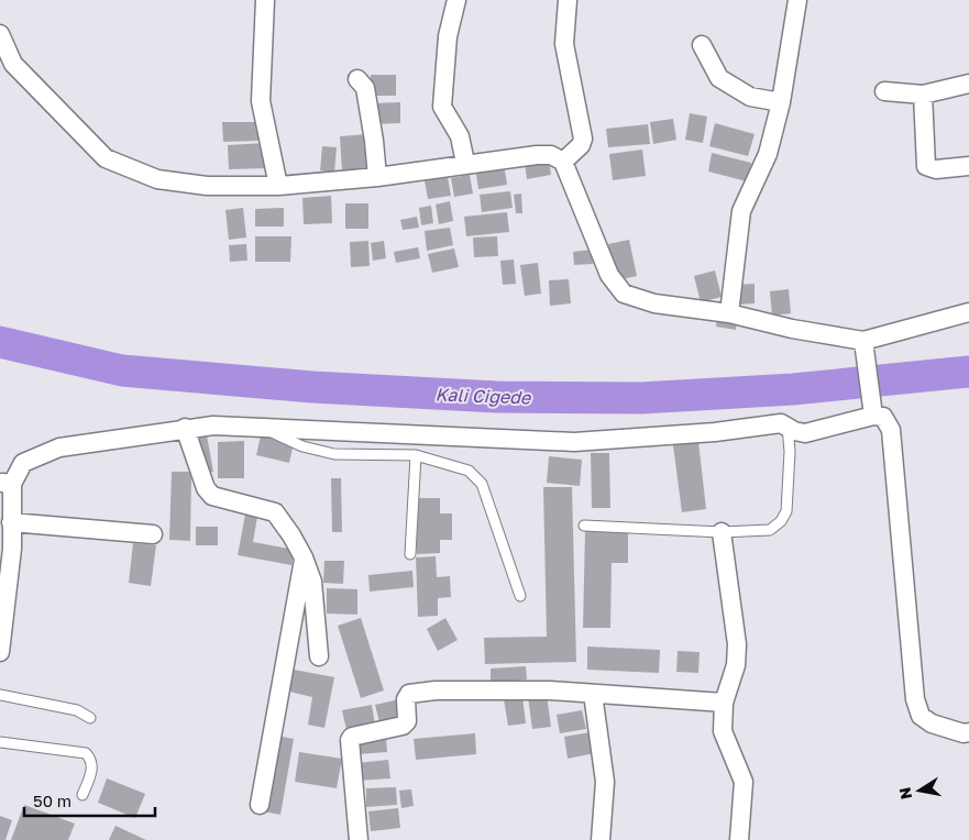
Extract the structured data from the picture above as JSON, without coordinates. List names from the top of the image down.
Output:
{
  "water": ["Kali Cigede"],
  "scale_bar": "50 m",
  "north": "left"
}
